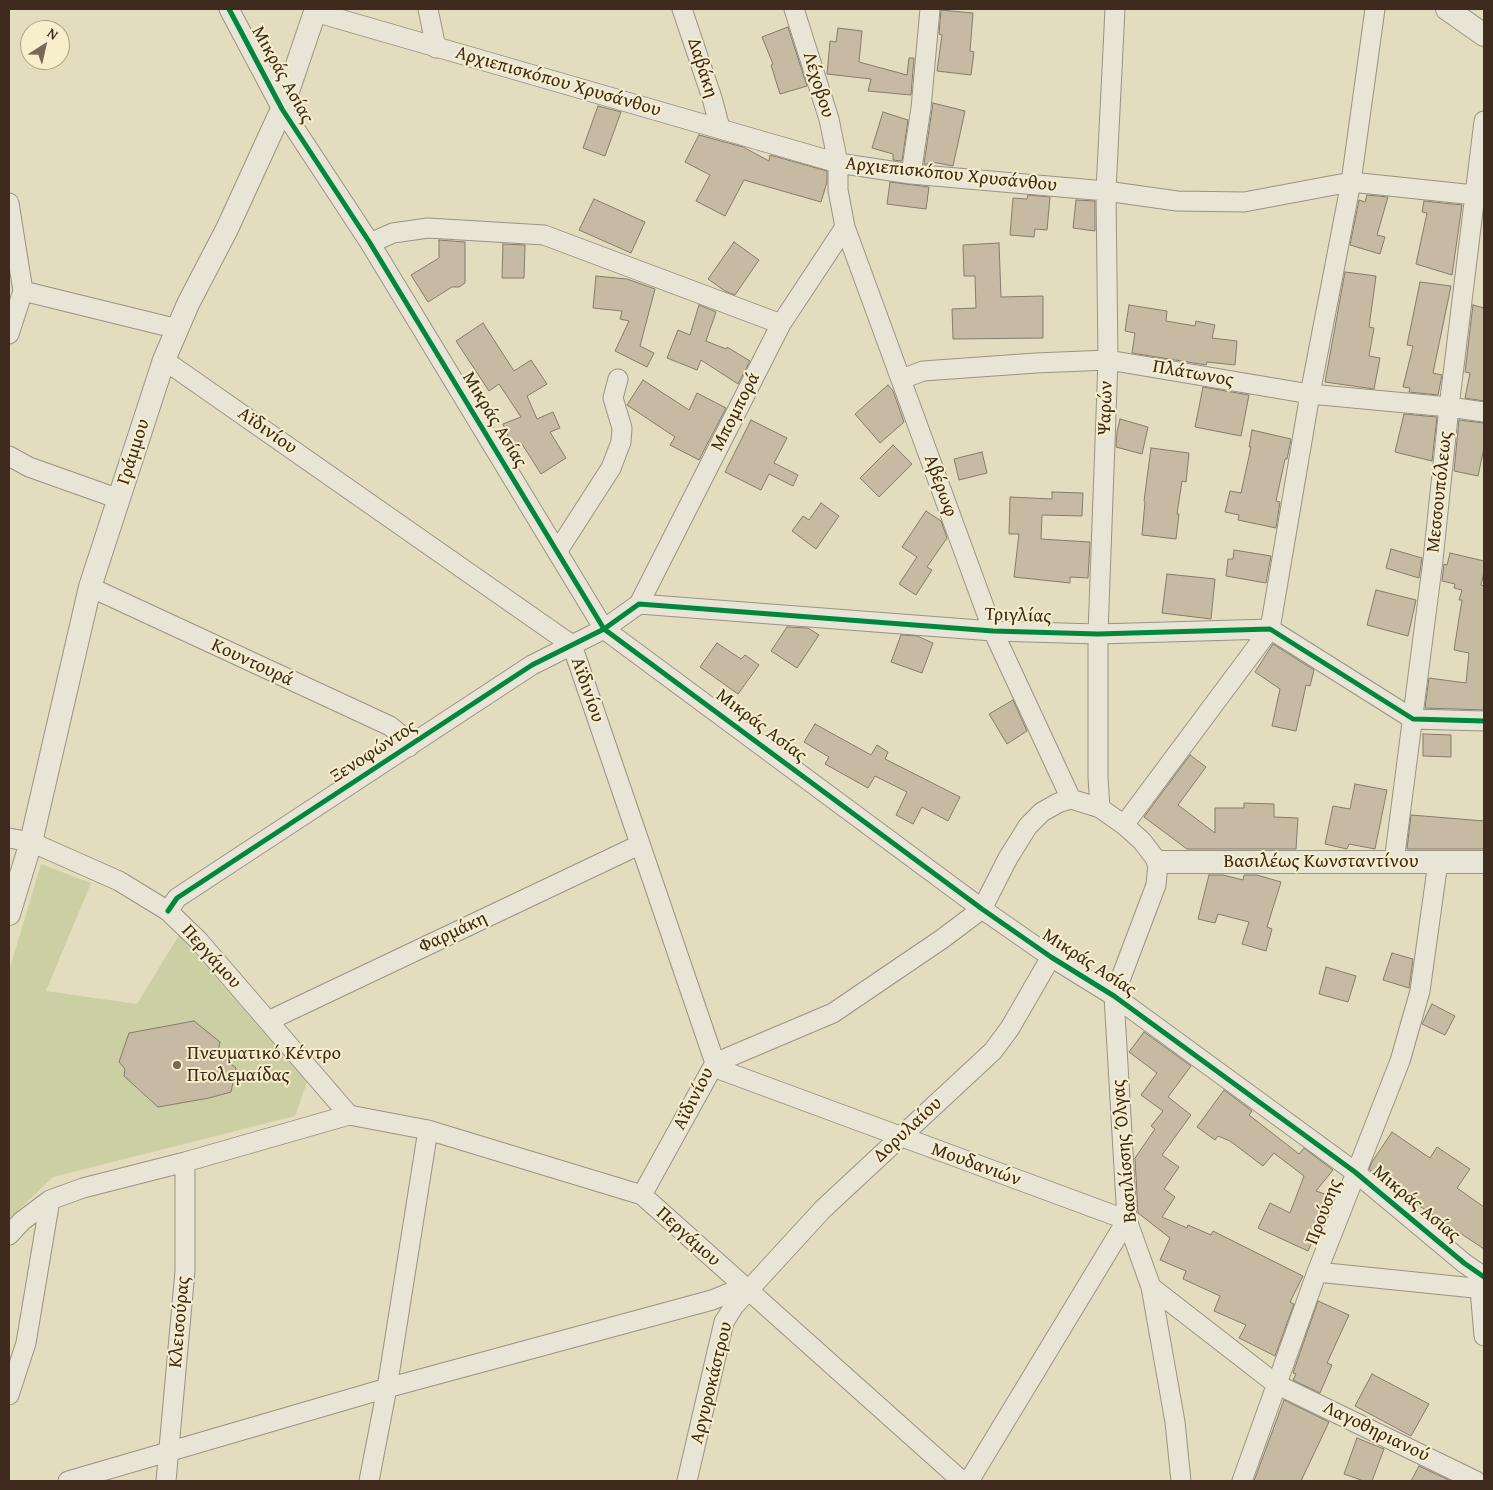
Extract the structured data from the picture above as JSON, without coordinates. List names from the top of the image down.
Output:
{
  "streets": {
    "street": [
      "Δαβάκη",
      "Μικράς Ασίας",
      "Αρχιεπισκόπου Χρυσάνθου",
      "Λέχοβου",
      "Πλάτωνος",
      "Ψαρών",
      "Μπομπορά",
      "Αϊδινίου",
      "Γράμμου",
      "Αβέρωφ",
      "Μεσσουπόλεως",
      "Τριγλίας",
      "Κουντουρά",
      "Ξενοφώντος",
      "Βασιλέως Κωνσταντίνου",
      "Φαρμάκη",
      "Περγάμου",
      "Δορυλαίου",
      "Βασιλίσσης Όλγας",
      "Μουδανιών",
      "Προύσης",
      "Κλεισούρας",
      "Αργυροκάστρου",
      "Λαγοθηριανού"
    ]
  },
  "crossings": [
    ["Δαβάκη", "Αρχιεπισκόπου Χρυσάνθου"],
    ["Μικράς Ασίας", "Γράμμου"],
    ["Μικράς Ασίας", "Ξενοφώντος"],
    ["Μικράς Ασίας", "Δορυλαίου"],
    ["Μικράς Ασίας", "Βασιλίσσης Όλγας"],
    ["Μικράς Ασίας", "Προύσης"],
    ["Αρχιεπισκόπου Χρυσάνθου", "Λέχοβου"],
    ["Αρχιεπισκόπου Χρυσάνθου", "Ψαρών"],
    ["Αρχιεπισκόπου Χρυσάνθου", "Γράμμου"],
    ["Αρχιεπισκόπου Χρυσάνθου", "Αβέρωφ"],
    ["Αρχιεπισκόπου Χρυσάνθου", "Μεσσουπόλεως"],
    ["Λέχοβου", "Αβέρωφ"],
    ["Πλάτωνος", "Ψαρών"],
    ["Πλάτωνος", "Αβέρωφ"],
    ["Πλάτωνος", "Μεσσουπόλεως"],
    ["Ψαρών", "Τριγλίας"],
    ["Μπομπορά", "Αβέρωφ"],
    ["Μπομπορά", "Τριγλίας"],
    ["Αϊδινίου", "Γράμμου"],
    ["Αϊδινίου", "Ξενοφώντος"],
    ["Αϊδινίου", "Φαρμάκη"],
    ["Αϊδινίου", "Περγάμου"],
    ["Αϊδινίου", "Μουδανιών"],
    ["Γράμμου", "Κουντουρά"],
    ["Γράμμου", "Περγάμου"],
    ["Αβέρωφ", "Τριγλίας"],
    ["Μεσσουπόλεως", "Βασιλέως Κωνσταντίνου"],
    ["Κουντουρά", "Ξενοφώντος"],
    ["Ξενοφώντος", "Περγάμου"],
    ["Βασιλέως Κωνσταντίνου", "Προύσης"],
    ["Φαρμάκη", "Περγάμου"],
    ["Περγάμου", "Δορυλαίου"],
    ["Περγάμου", "Κλεισούρας"],
    ["Περγάμου", "Αργυροκάστρου"],
    ["Δορυλαίου", "Μουδανιών"],
    ["Δορυλαίου", "Αργυροκάστρου"],
    ["Βασιλίσσης Όλγας", "Μουδανιών"],
    ["Προύσης", "Λαγοθηριανού"]
  ],
  "places": ["Πνευματικό Κέντρο Πτολεμαίδας"],
  "north": "top right"
}
